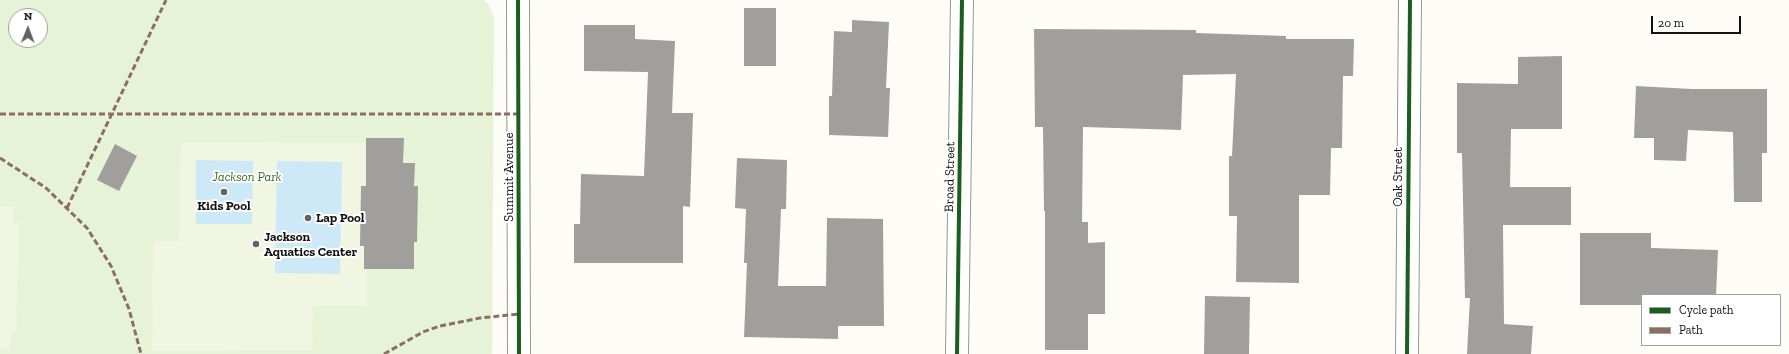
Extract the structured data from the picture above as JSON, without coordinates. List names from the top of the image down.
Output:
{
  "streets": {
    "street": ["Summit Avenue", "Broad Street", "Oak Street"]
  },
  "parks": ["Jackson Park"],
  "places": ["Kids Pool", "Lap Pool", "Jackson Aquatics Center"],
  "legend": ["Cycle path", "Path"],
  "scale_bar": "20 m",
  "north": "top"
}
